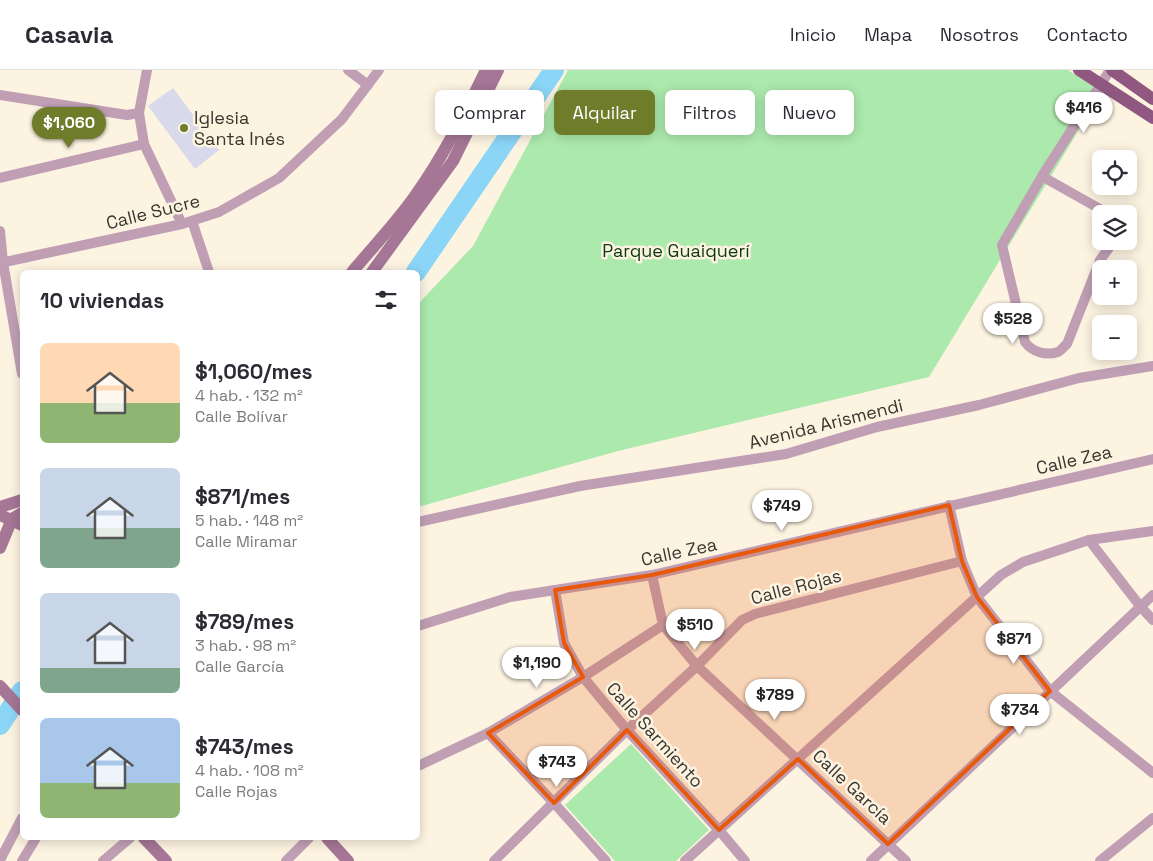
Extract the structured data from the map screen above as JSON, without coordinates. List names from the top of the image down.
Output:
{
  "streets": {
    "street": [
      "Calle Sucre",
      "Avenida Arismendi",
      "Calle Zea",
      "Calle Rojas",
      "Calle Sarmiento",
      "Calle García"
    ]
  },
  "crossings": [
    ["Calle Zea", "Calle Sarmiento"],
    ["Calle Zea", "Calle García"],
    ["Calle Rojas", "Calle Sarmiento"],
    ["Calle Rojas", "Calle García"]
  ],
  "parks": ["Parque Guaiquerí"],
  "places": ["Iglesia Santa Inés"],
  "page": {
    "header": "Casavia",
    "nav": [
      "Inicio",
      "Mapa",
      "Nosotros",
      "Contacto"
    ],
    "chip": [
      "Comprar",
      "Alquilar",
      "Filtros",
      "Nuevo"
    ],
    "price": [
      "$416",
      "$1,060",
      "$528",
      "$749",
      "$510",
      "$871",
      "$1,190",
      "$789",
      "$734",
      "$743"
    ],
    "map_buttons": ["+", "−"],
    "heading": "10 viviendas",
    "list": [
      {
        "name": "$1,060/mes",
        "note": "4 hab. · 132 m² · Calle Bolívar"
      },
      {
        "name": "$871/mes",
        "note": "5 hab. · 148 m² · Calle Miramar"
      },
      {
        "name": "$789/mes",
        "note": "3 hab. · 98 m² · Calle García"
      },
      {
        "name": "$743/mes",
        "note": "4 hab. · 108 m² · Calle Rojas"
      }
    ]
  }
}
